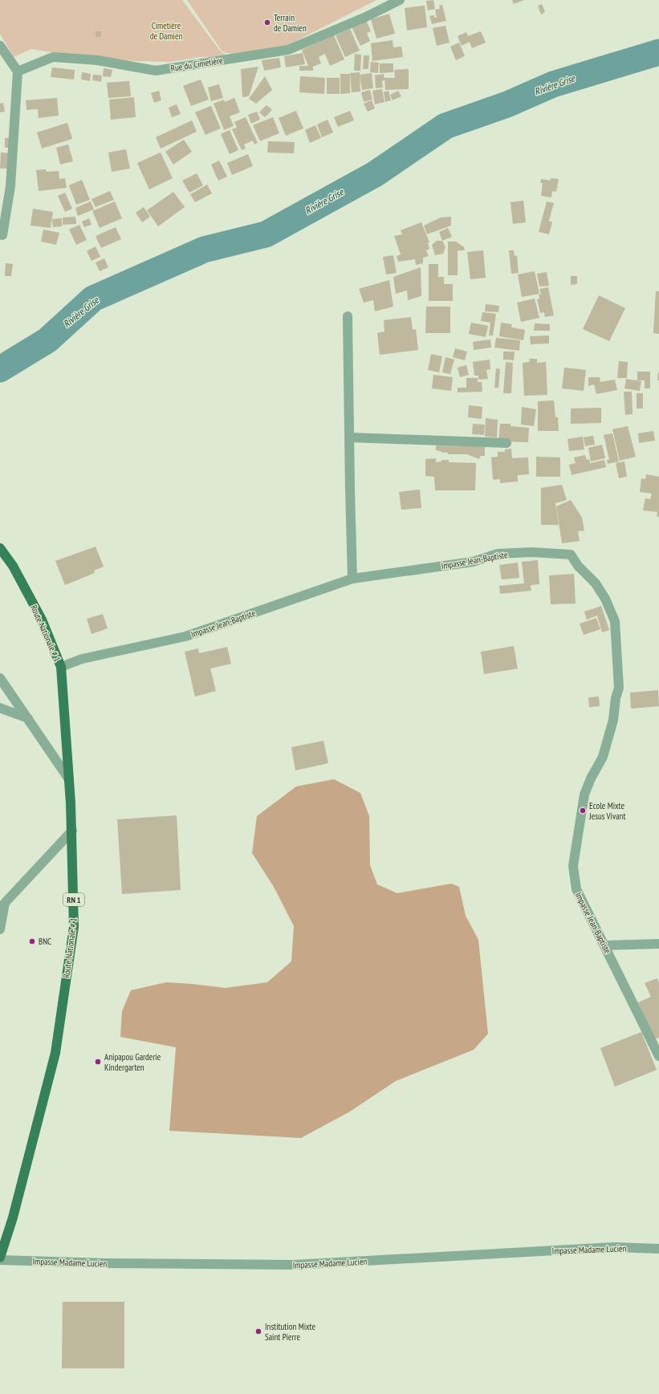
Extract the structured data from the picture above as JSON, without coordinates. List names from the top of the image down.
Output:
{
  "streets": {
    "main road": ["Route Nationale # 1", "RN 1"],
    "street": ["Rue du Cimetière", "Impasse Jean-Baptiste", "Impasse Madame Lucien"]
  },
  "crossings": [
    ["Impasse Jean-Baptiste", "Route Nationale # 1"],
    ["Route Nationale # 1", "Impasse Madame Lucien"]
  ],
  "water": ["Rivière Grise"],
  "parks": ["Cimetière de Damien"],
  "places": [
    "Terrain de Damien",
    "Ecole Mixte Jesus Vivant",
    "BNC",
    "Anipapou Garderie Kindergarten",
    "Institution Mixte Saint Pierre"
  ]
}
